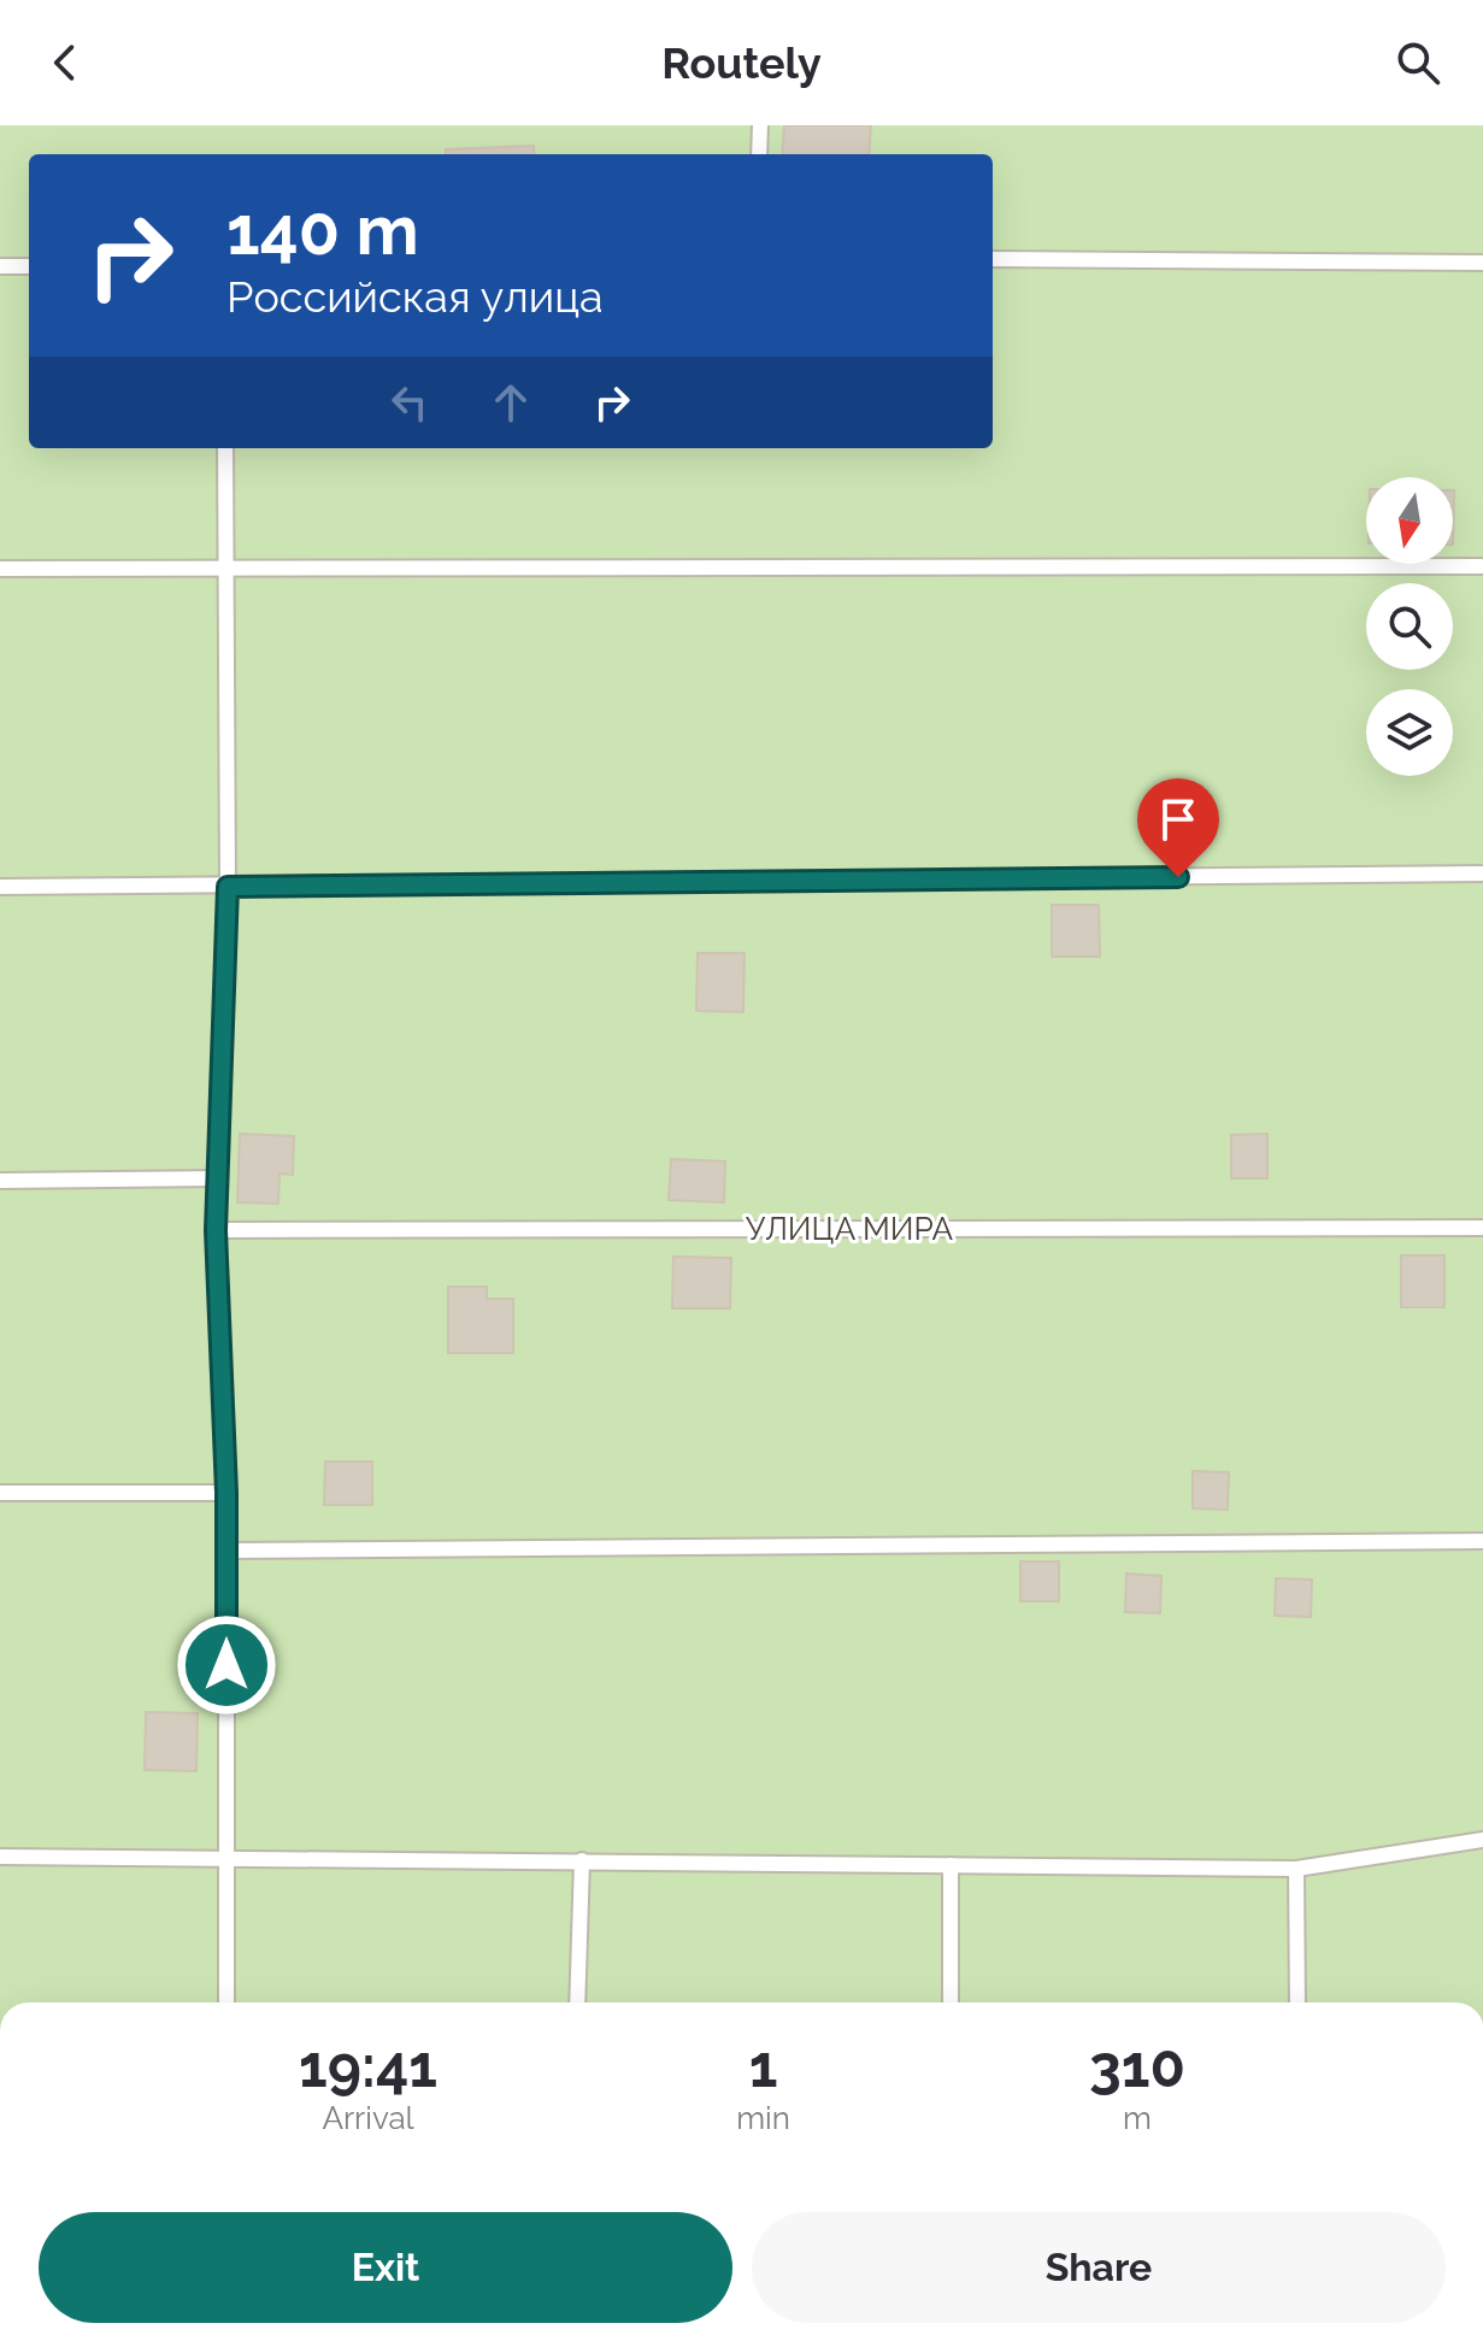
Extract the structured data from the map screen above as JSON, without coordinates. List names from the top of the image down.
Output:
{
  "streets": {
    "lane": ["УЛИЦА МИРА"]
  },
  "north": "bottom",
  "page": {
    "header": "Routely",
    "turn": ["140 m", "Российская улица"],
    "eta": [
      "19:41",
      "Arrival",
      "1",
      "min",
      "310",
      "m"
    ],
    "buttons": ["Exit", "Share"]
  }
}
